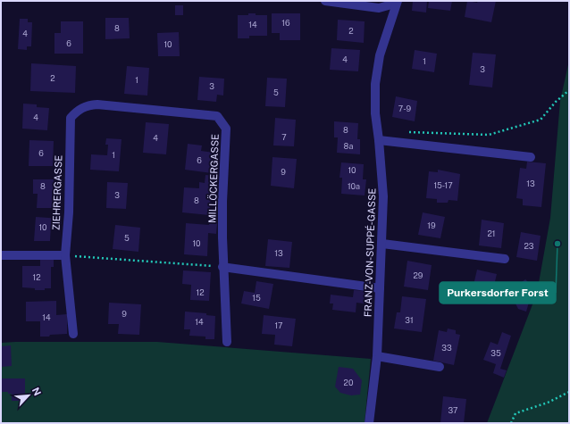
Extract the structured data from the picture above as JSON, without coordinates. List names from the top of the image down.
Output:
{
  "streets": {
    "street": ["MILLÖCKERGASSE", "ZIEHRERGASSE", "FRANZ-VON-SUPPÉ-GASSE"]
  },
  "crossings": [
    ["MILLÖCKERGASSE", "ZIEHRERGASSE"]
  ],
  "places": ["Purkersdorfer Forst"],
  "house_numbers": [
    "16",
    "14",
    "8",
    "2",
    "4",
    "6",
    "10",
    "4",
    "1",
    "3",
    "2",
    "1",
    "3",
    "5",
    "7-9",
    "4",
    "8",
    "7",
    "4",
    "8a",
    "6",
    "1",
    "6",
    "10",
    "9",
    "13",
    "15-17",
    "8",
    "10a",
    "3",
    "8",
    "19",
    "10",
    "21",
    "5",
    "10",
    "23",
    "13",
    "29",
    "12",
    "12",
    "15",
    "9",
    "14",
    "31",
    "14",
    "17",
    "33",
    "35",
    "20",
    "37"
  ],
  "north": "top right"
}
